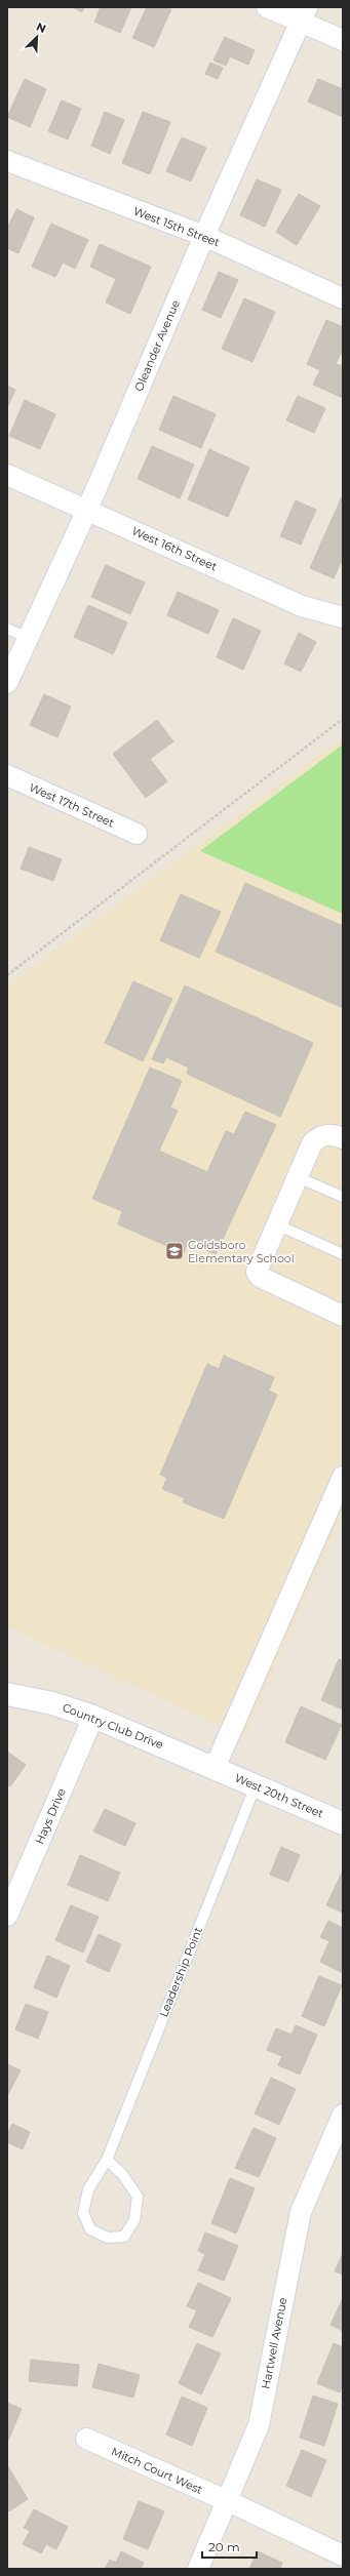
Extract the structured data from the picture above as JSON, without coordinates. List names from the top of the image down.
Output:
{
  "streets": {
    "street": [
      "West 15th Street",
      "Oleander Avenue",
      "West 16th Street",
      "West 17th Street",
      "Country Club Drive",
      "West 20th Street",
      "Hays Drive",
      "Hartwell Avenue",
      "Mitch Court West"
    ],
    "lane": ["Leadership Point"]
  },
  "crossings": [
    ["West 15th Street", "Oleander Avenue"],
    ["Oleander Avenue", "West 16th Street"],
    ["Country Club Drive", "West 20th Street"],
    ["Country Club Drive", "Hays Drive"],
    ["West 20th Street", "Leadership Point"],
    ["Hartwell Avenue", "Mitch Court West"]
  ],
  "places": {
    "school or university": ["Goldsboro Elementary School"]
  },
  "scale_bar": "20 m",
  "north": "top right"
}
